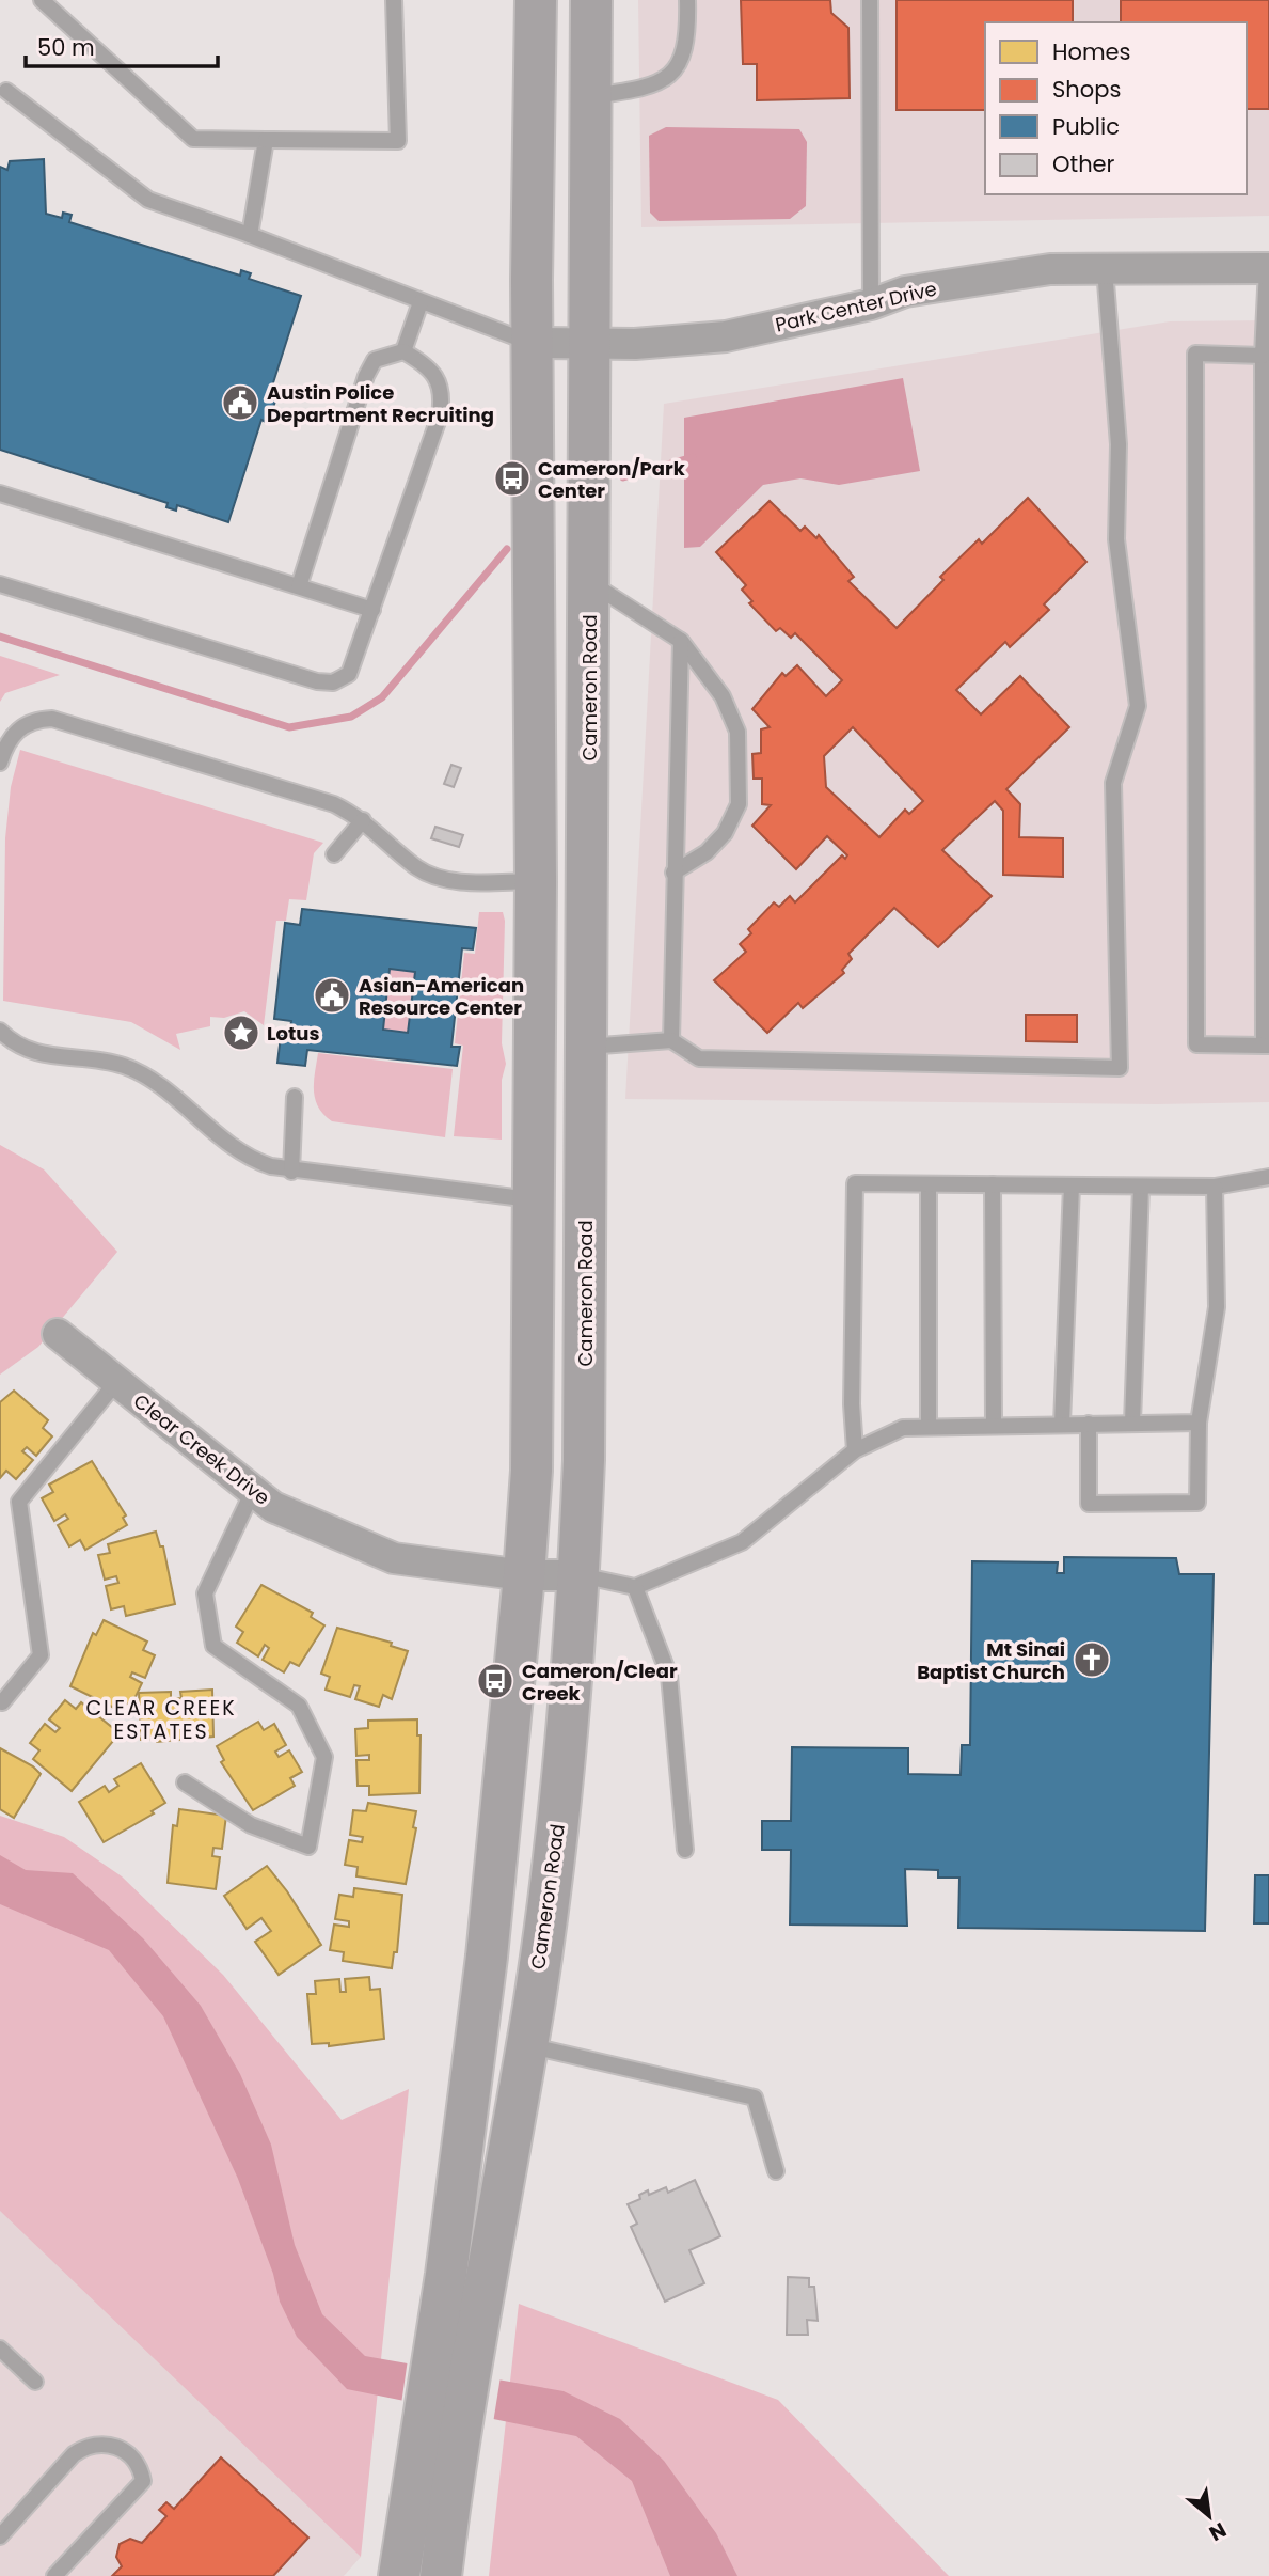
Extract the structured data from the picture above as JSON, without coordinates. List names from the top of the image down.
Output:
{
  "streets": {
    "main road": ["Cameron Road"],
    "street": ["Park Center Drive", "Clear Creek Drive"]
  },
  "crossings": [
    ["Park Center Drive", "Cameron Road"],
    ["Cameron Road", "Clear Creek Drive"]
  ],
  "districts": ["CLEAR CREEK ESTATES"],
  "places": {
    "public building": ["Austin Police Department Recruiting", "Asian-American Resource Center"],
    "bus stop": ["Cameron/Park Center", "Cameron/Clear Creek"],
    "place": ["Lotus"],
    "church": ["Mt Sinai Baptist Church"]
  },
  "legend": [
    "Homes",
    "Shops",
    "Public",
    "Other"
  ],
  "scale_bar": "50 m",
  "north": "bottom right"
}
